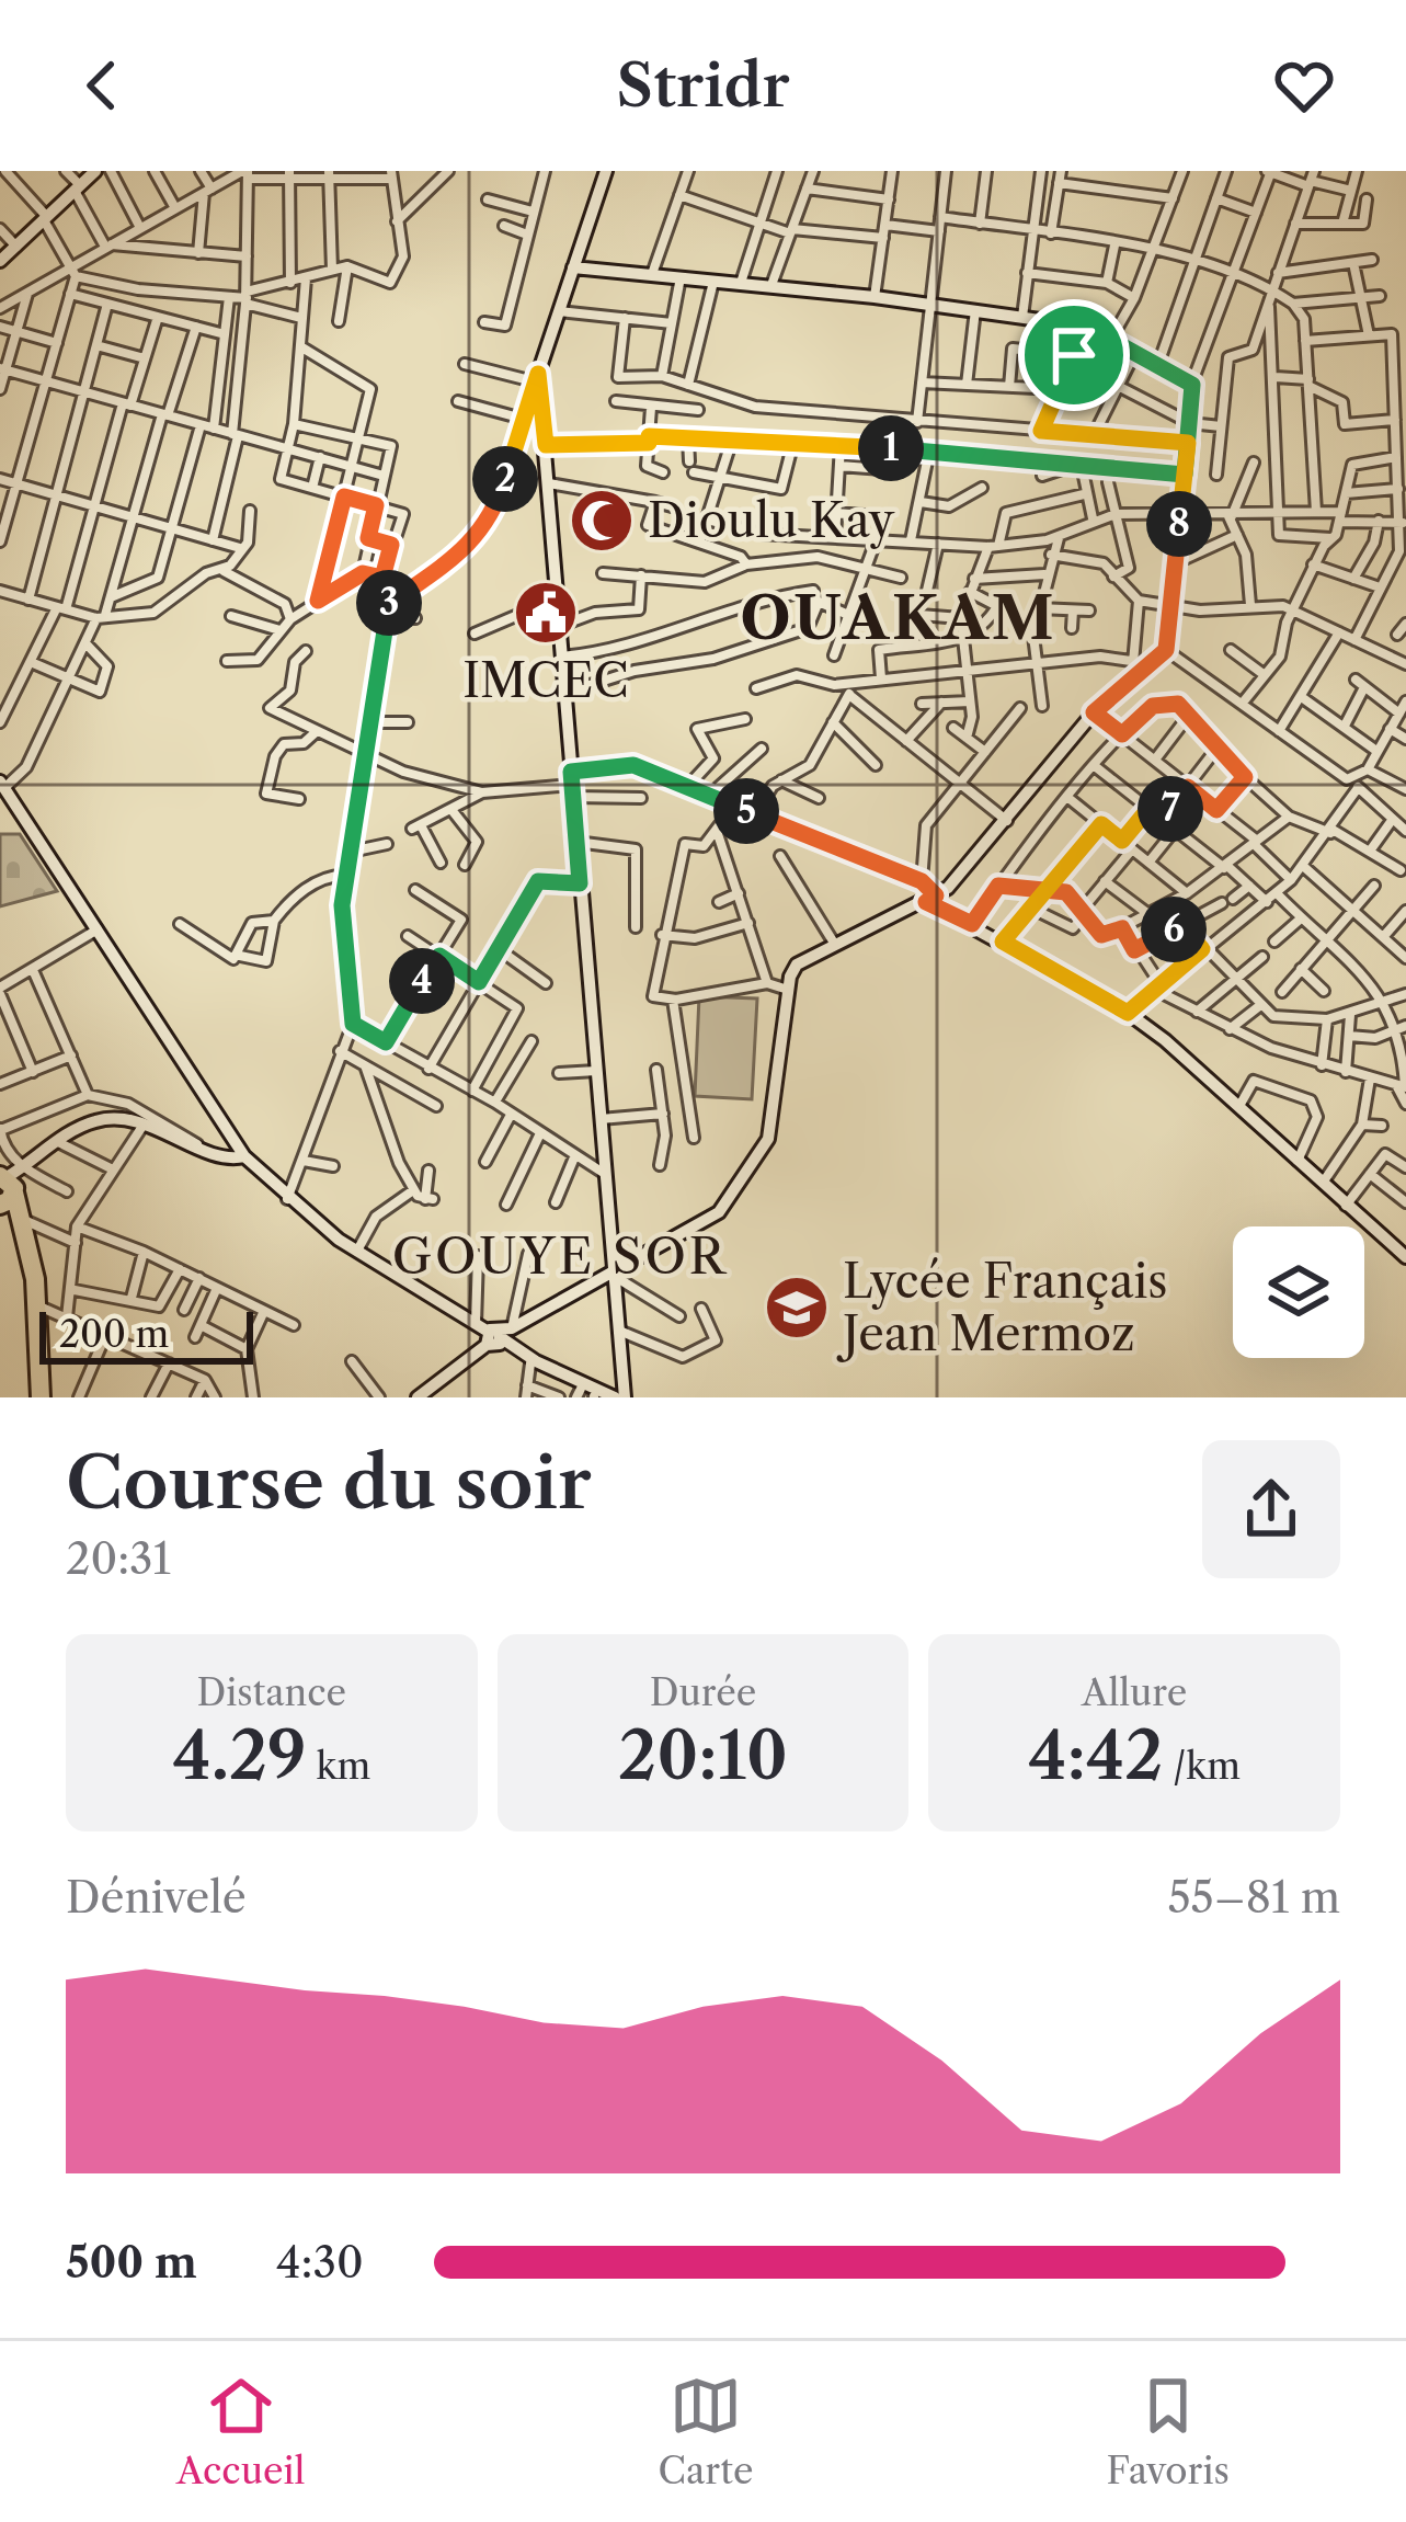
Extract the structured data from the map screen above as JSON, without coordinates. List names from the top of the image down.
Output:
{
  "districts": ["OUAKAM", "GOUYE SOR"],
  "places": {
    "mosque": ["Dioulu Kay"],
    "public building": ["IMCEC"],
    "school or university": ["Lycée Français Jean Mermoz"]
  },
  "scale_bar": "200 m",
  "page": {
    "header": "Stridr",
    "pins": [
      "1",
      "2",
      "8",
      "3",
      "7",
      "5",
      "6",
      "4"
    ],
    "scale": "200 m",
    "heading": ["Course du soir", "20:31"],
    "stats": [
      ["Distance", "4.29 km"],
      ["Durée", "20:10"],
      ["Allure", "4:42 /km"]
    ],
    "chart": ["Dénivelé", "55–81 m"],
    "list": [
      {
        "name": "500 m",
        "note": "4:30"
      }
    ],
    "tabs": ["Accueil", "Carte", "Favoris"]
  }
}
